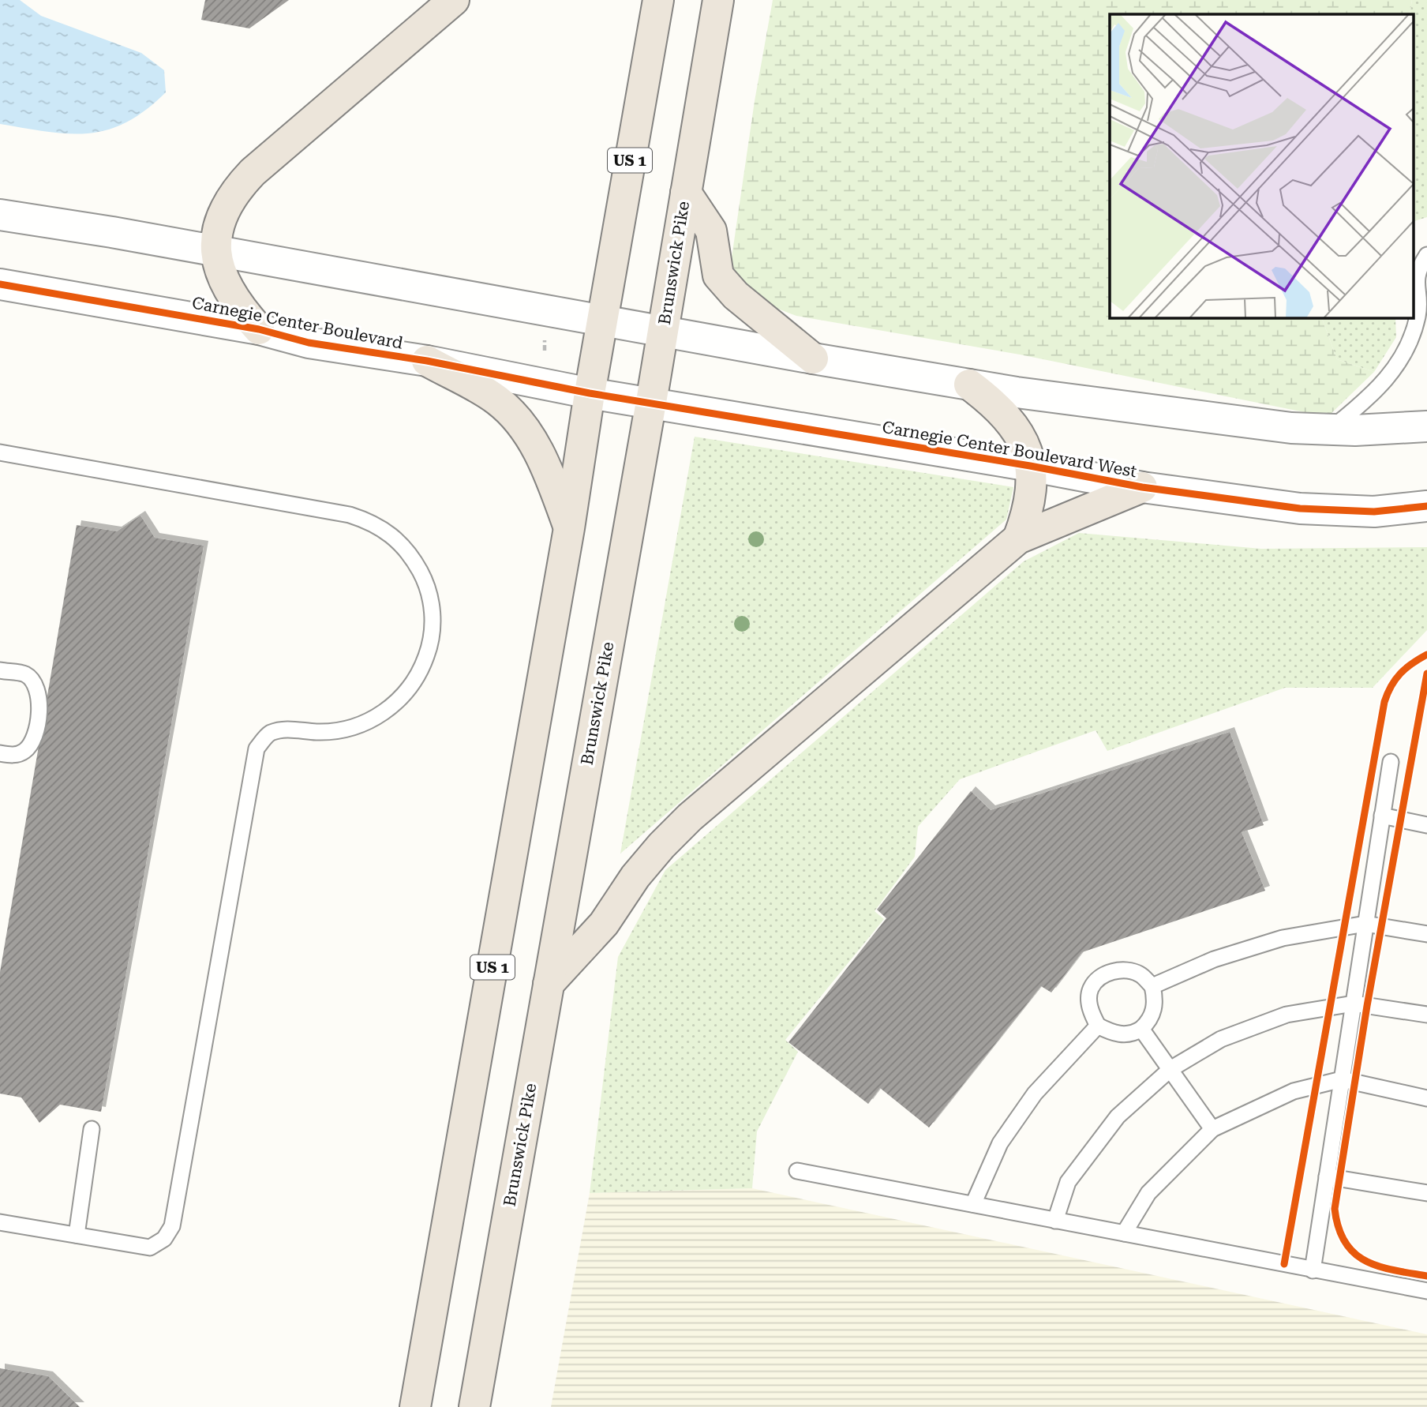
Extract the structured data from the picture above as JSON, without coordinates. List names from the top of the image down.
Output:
{
  "streets": {
    "highway": ["US 1", "Brunswick Pike"],
    "street": ["Carnegie Center Boulevard", "Carnegie Center Boulevard West"]
  },
  "crossings": [
    ["US 1", "Carnegie Center Boulevard"],
    ["US 1", "Carnegie Center Boulevard West"],
    ["Brunswick Pike", "Carnegie Center Boulevard West"],
    ["Carnegie Center Boulevard", "Carnegie Center Boulevard West"]
  ]
}
